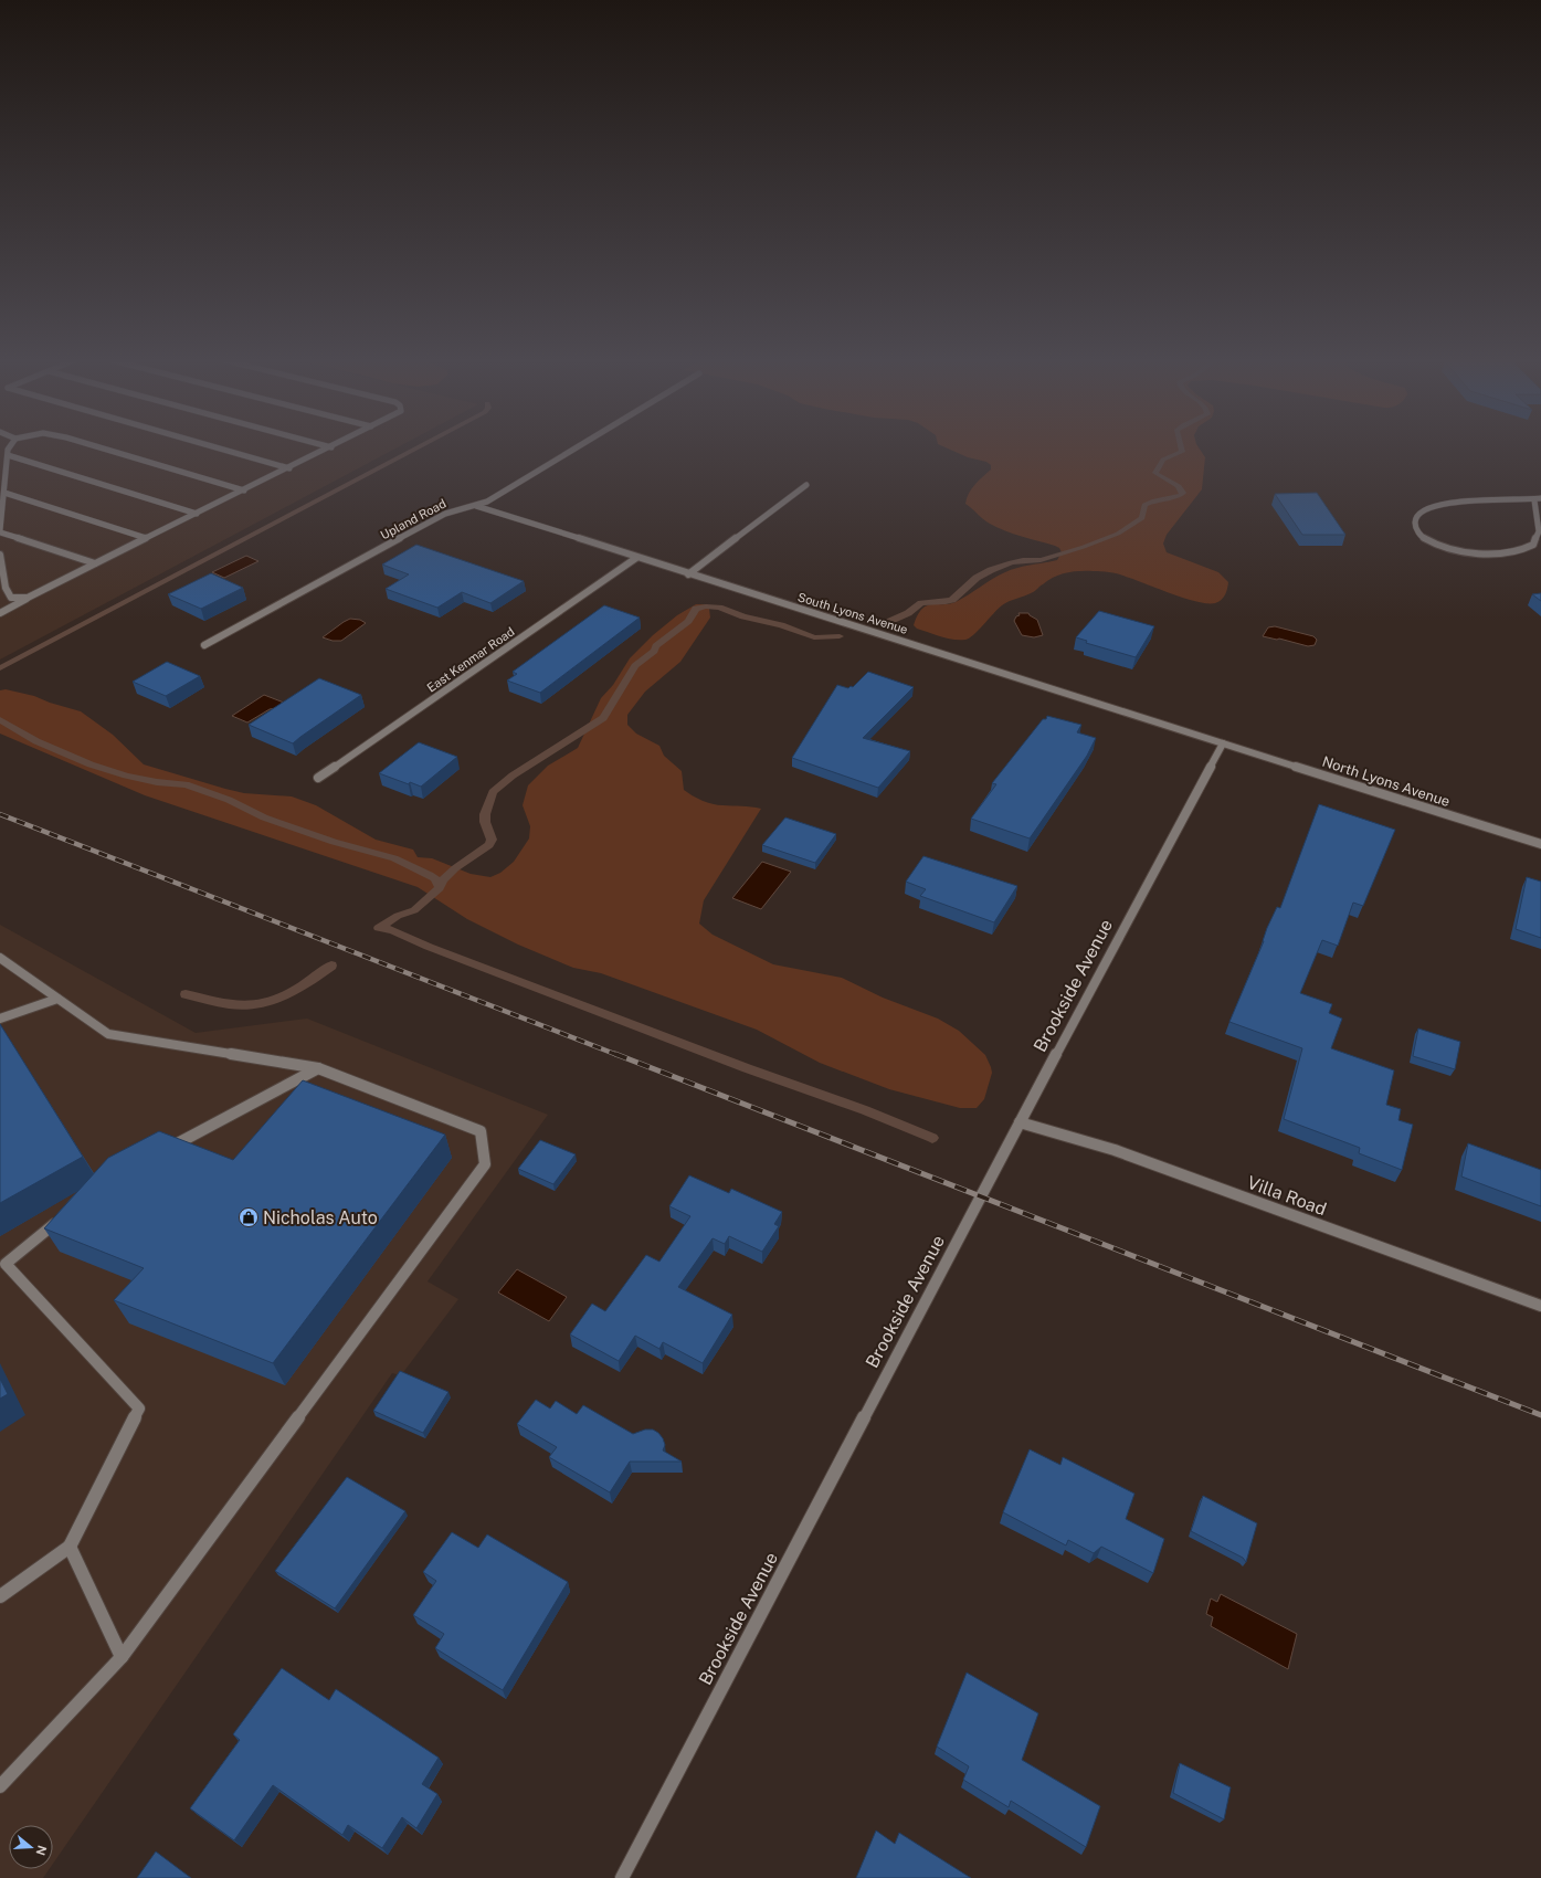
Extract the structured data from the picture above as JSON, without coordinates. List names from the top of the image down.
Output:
{
  "streets": {
    "street": [
      "Upland Road",
      "South Lyons Avenue",
      "East Kenmar Road",
      "North Lyons Avenue",
      "Brookside Avenue",
      "Villa Road"
    ]
  },
  "crossings": [
    ["Upland Road", "South Lyons Avenue"],
    ["South Lyons Avenue", "East Kenmar Road"],
    ["South Lyons Avenue", "North Lyons Avenue"],
    ["South Lyons Avenue", "Brookside Avenue"],
    ["North Lyons Avenue", "Brookside Avenue"],
    ["Brookside Avenue", "Villa Road"]
  ],
  "places": {
    "shop": ["Nicholas Auto"]
  },
  "north": "right"
}
